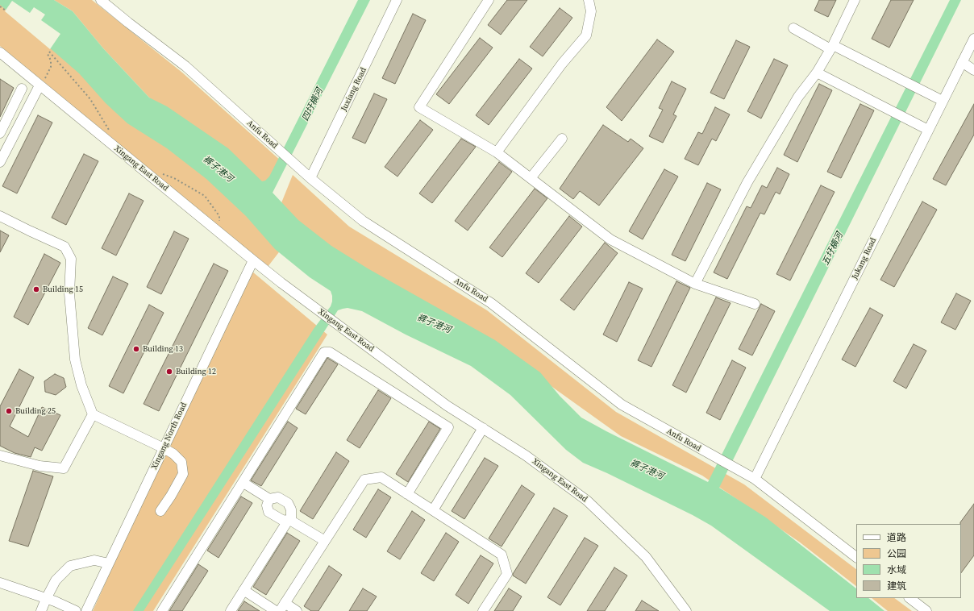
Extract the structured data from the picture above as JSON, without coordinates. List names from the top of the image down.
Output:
{
  "streets": {
    "street": [
      "Juxiang Road",
      "Anfu Road",
      "Xingang East Road",
      "Jukang Road",
      "Xingang North Road"
    ]
  },
  "crossings": [
    ["Juxiang Road", "Anfu Road"],
    ["Anfu Road", "Jukang Road"],
    ["Xingang East Road", "Xingang North Road"]
  ],
  "water": ["四圩横河", "裤子港河", "五圩横河"],
  "places": [
    "Building 15",
    "Building 13",
    "Building 12",
    "Building 25"
  ],
  "legend": [
    "道路",
    "公园",
    "水域",
    "建筑"
  ]
}
